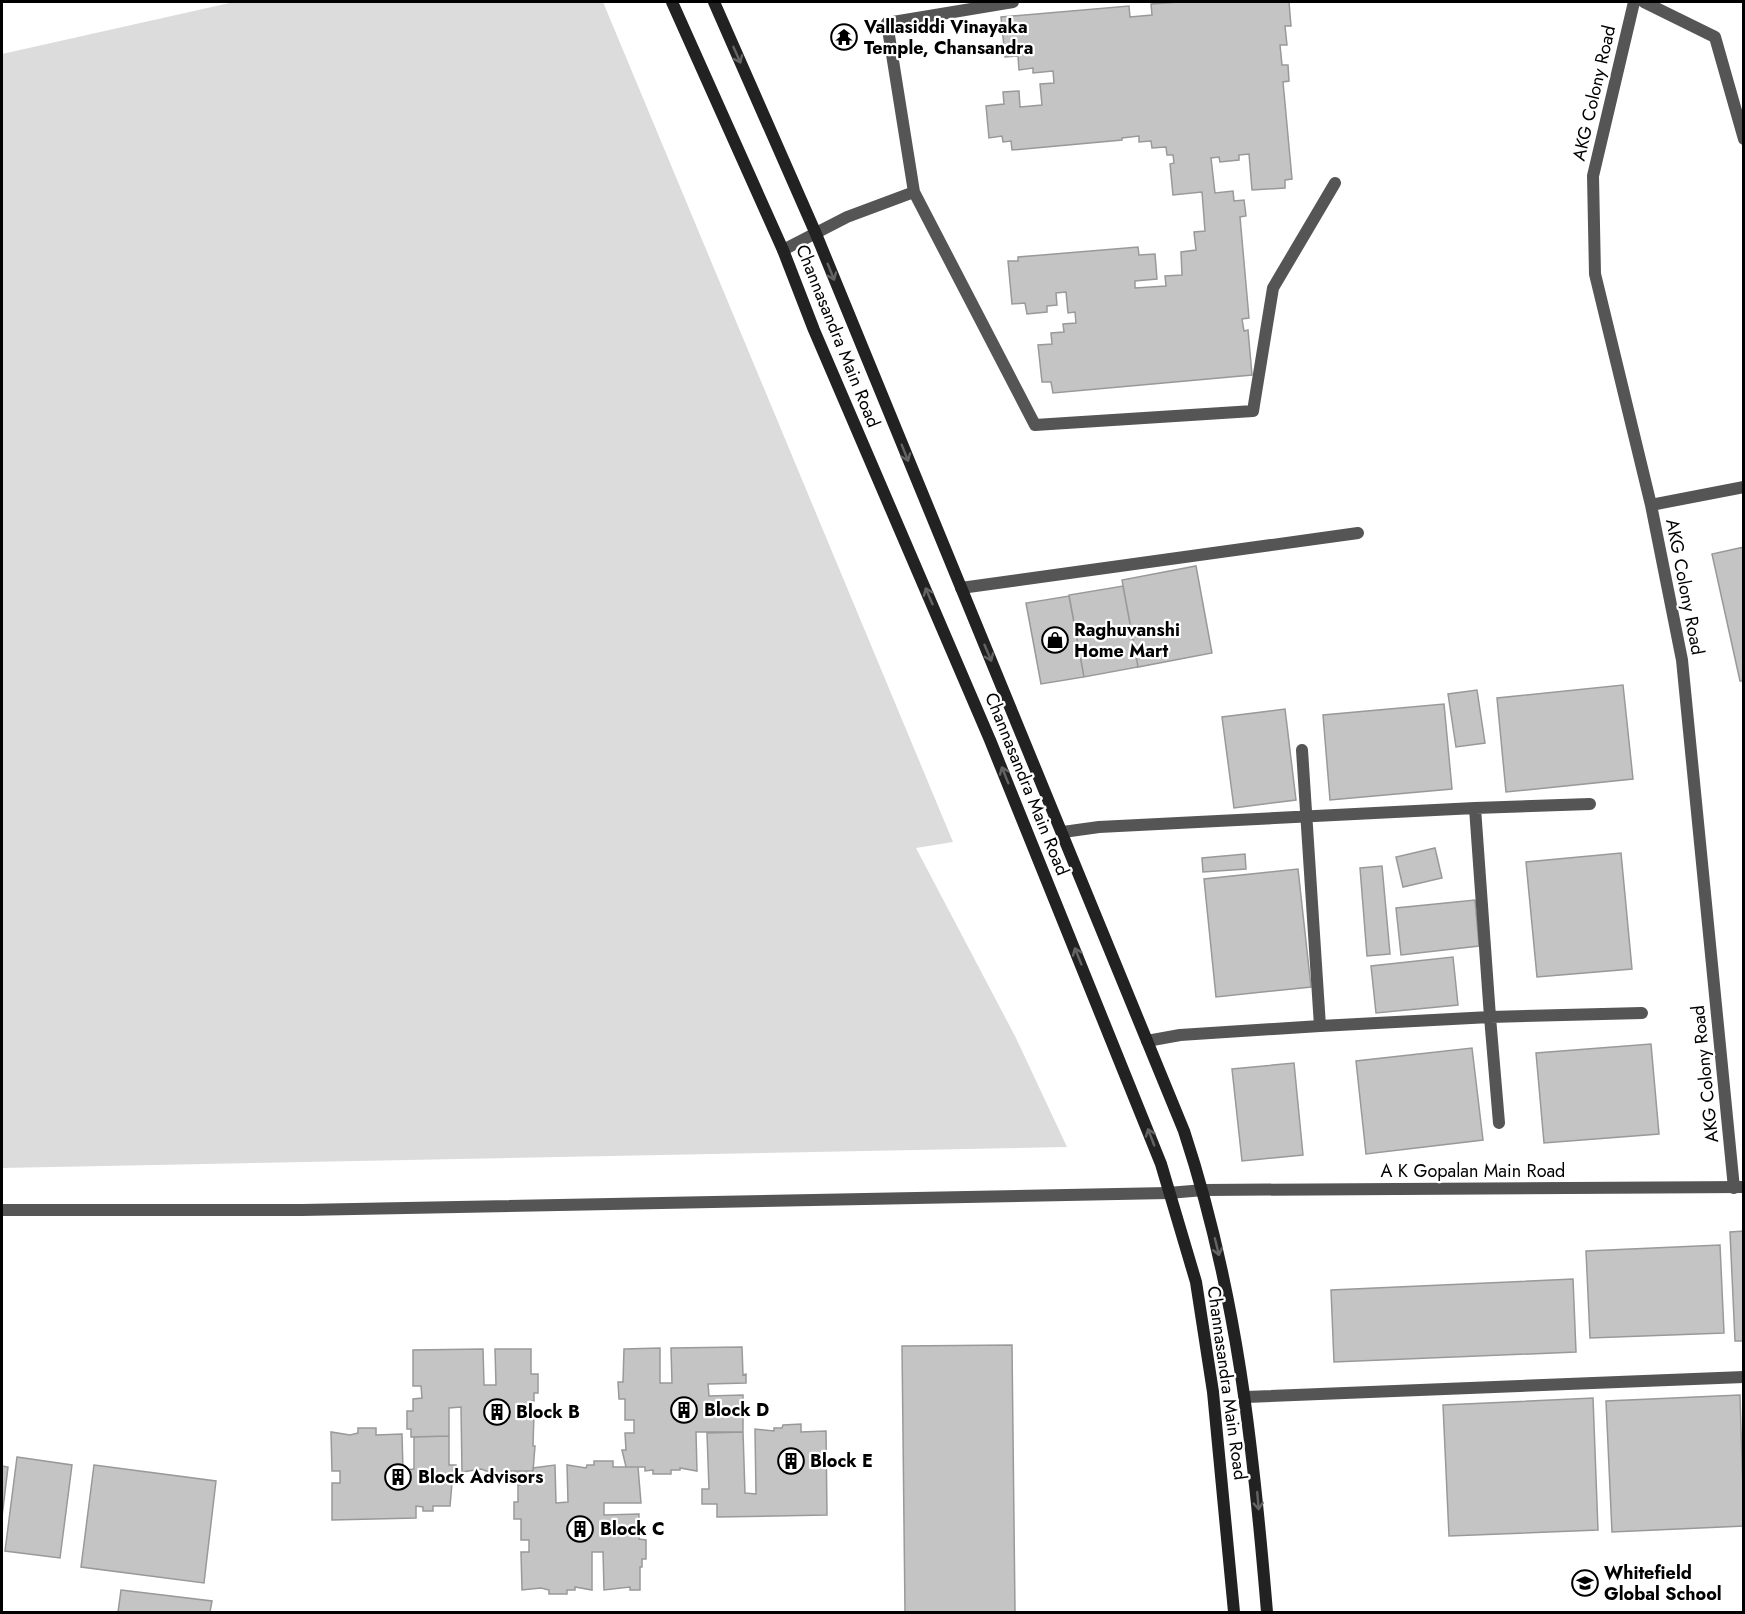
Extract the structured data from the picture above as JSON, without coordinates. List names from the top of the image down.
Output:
{
  "streets": {
    "main road": ["Channasandra Main Road"],
    "street": ["AKG Colony Road", "A K Gopalan Main Road"]
  },
  "crossings": [
    ["AKG Colony Road", "A K Gopalan Main Road"],
    ["Channasandra Main Road", "A K Gopalan Main Road"]
  ],
  "places": {
    "temple": ["Vallasiddi Vinayaka Temple, Chansandra"],
    "shop": ["Raghuvanshi Home Mart"],
    "building": [
      "Block D",
      "Block B",
      "Block E",
      "Block Advisors",
      "Block C"
    ],
    "school or university": ["Whitefield Global School"]
  }
}
